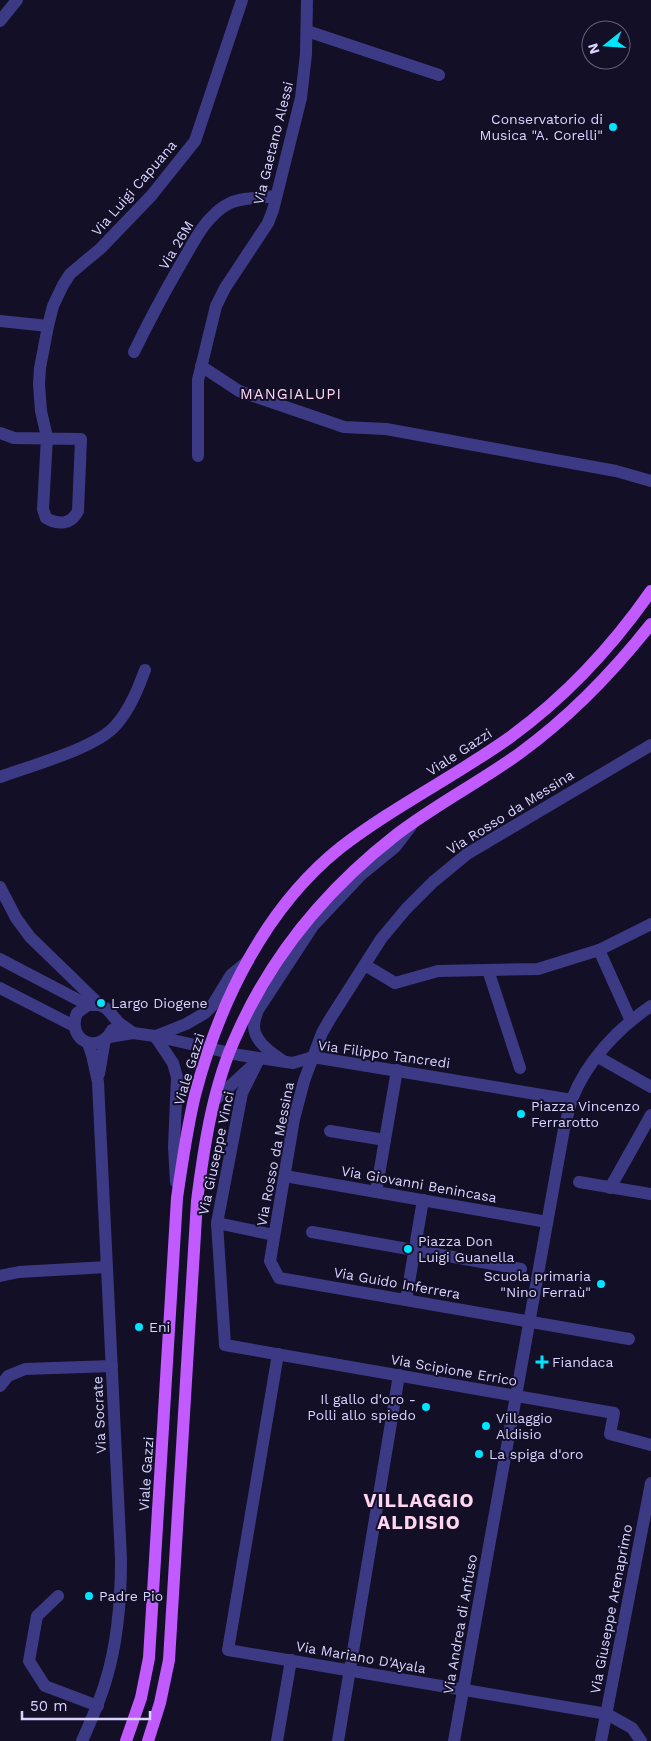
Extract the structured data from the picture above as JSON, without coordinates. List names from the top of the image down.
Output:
{
  "streets": {
    "main road": ["Viale Gazzi"],
    "street": [
      "Via Gaetano Alessi",
      "Via Luigi Capuana",
      "Via 26M",
      "Via Rosso da Messina",
      "Via Filippo Tancredi",
      "Via Giuseppe Vinci",
      "Via Giovanni Benincasa",
      "Via Guido Inferrera",
      "Via Scipione Errico",
      "Via Socrate",
      "Via Giuseppe Arenaprimo",
      "Via Andrea di Anfuso",
      "Via Mariano D'Ayala"
    ]
  },
  "crossings": [
    ["Via Gaetano Alessi", "Via 26M"],
    ["Viale Gazzi", "Via Filippo Tancredi"],
    ["Via Rosso da Messina", "Via Filippo Tancredi"],
    ["Via Rosso da Messina", "Via Giovanni Benincasa"],
    ["Via Rosso da Messina", "Via Guido Inferrera"],
    ["Via Filippo Tancredi", "Via Giuseppe Vinci"],
    ["Via Filippo Tancredi", "Via Andrea di Anfuso"],
    ["Via Giuseppe Vinci", "Via Scipione Errico"],
    ["Via Giovanni Benincasa", "Via Andrea di Anfuso"],
    ["Via Guido Inferrera", "Via Andrea di Anfuso"],
    ["Via Scipione Errico", "Via Andrea di Anfuso"],
    ["Via Scipione Errico", "Via Mariano D'Ayala"],
    ["Via Giuseppe Arenaprimo", "Via Mariano D'Ayala"],
    ["Via Andrea di Anfuso", "Via Mariano D'Ayala"]
  ],
  "districts": ["MANGIALUPI", "VILLAGGIO ALDISIO"],
  "places": {
    "other": [
      "Conservatorio di Musica \"A. Corelli\"",
      "Largo Diogene",
      "Piazza Vincenzo Ferrarotto",
      "Piazza Don Luigi Guanella",
      "Scuola primaria \"Nino Ferraù\"",
      "Eni",
      "Il gallo d'oro - Polli allo spiedo",
      "Villaggio Aldisio",
      "La spiga d'oro",
      "Padre Pio"
    ],
    "health": ["Fiandaca"]
  },
  "scale_bar": "50 m",
  "north": "left"
}
